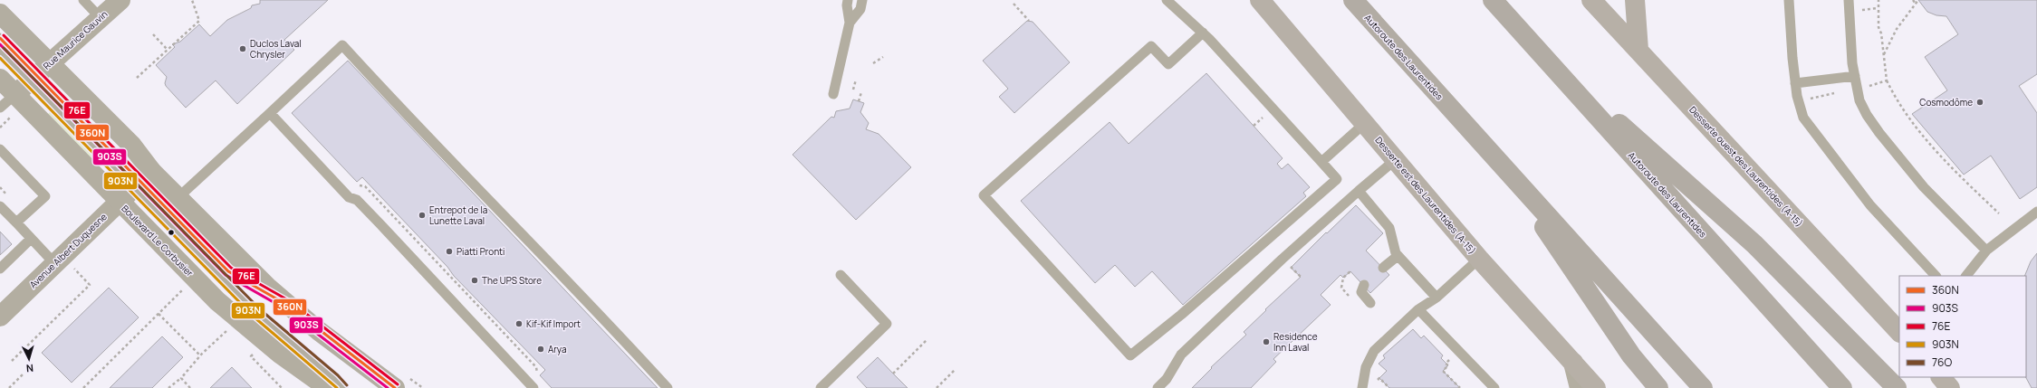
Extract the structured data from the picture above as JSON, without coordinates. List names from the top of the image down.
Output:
{
  "streets": {
    "highway": ["Autoroute des Laurentides"],
    "main road": ["Desserte ouest des Laurentides (A-15)", "Desserte est des Laurentides (A-15)"],
    "street": ["Rue Maurice Gauvin", "Boulevard Le Corbusier", "Avenue Albert Duquesne"]
  },
  "crossings": [
    ["Rue Maurice Gauvin", "Boulevard Le Corbusier"],
    ["Boulevard Le Corbusier", "Avenue Albert Duquesne"]
  ],
  "places": [
    "Duclos Laval Chrysler",
    "Cosmodôme",
    "Entrepot de la Lunette Laval",
    "Piatti Pronti",
    "The UPS Store",
    "Kif-Kif Import",
    "Residence Inn Laval",
    "Arya"
  ],
  "lines": [
    "transit line 76E",
    "transit line 360N",
    "transit line 903S",
    "transit line 76O",
    "transit line 903N"
  ],
  "legend": [
    "360N",
    "903S",
    "76E",
    "903N",
    "76O"
  ],
  "north": "bottom"
}
